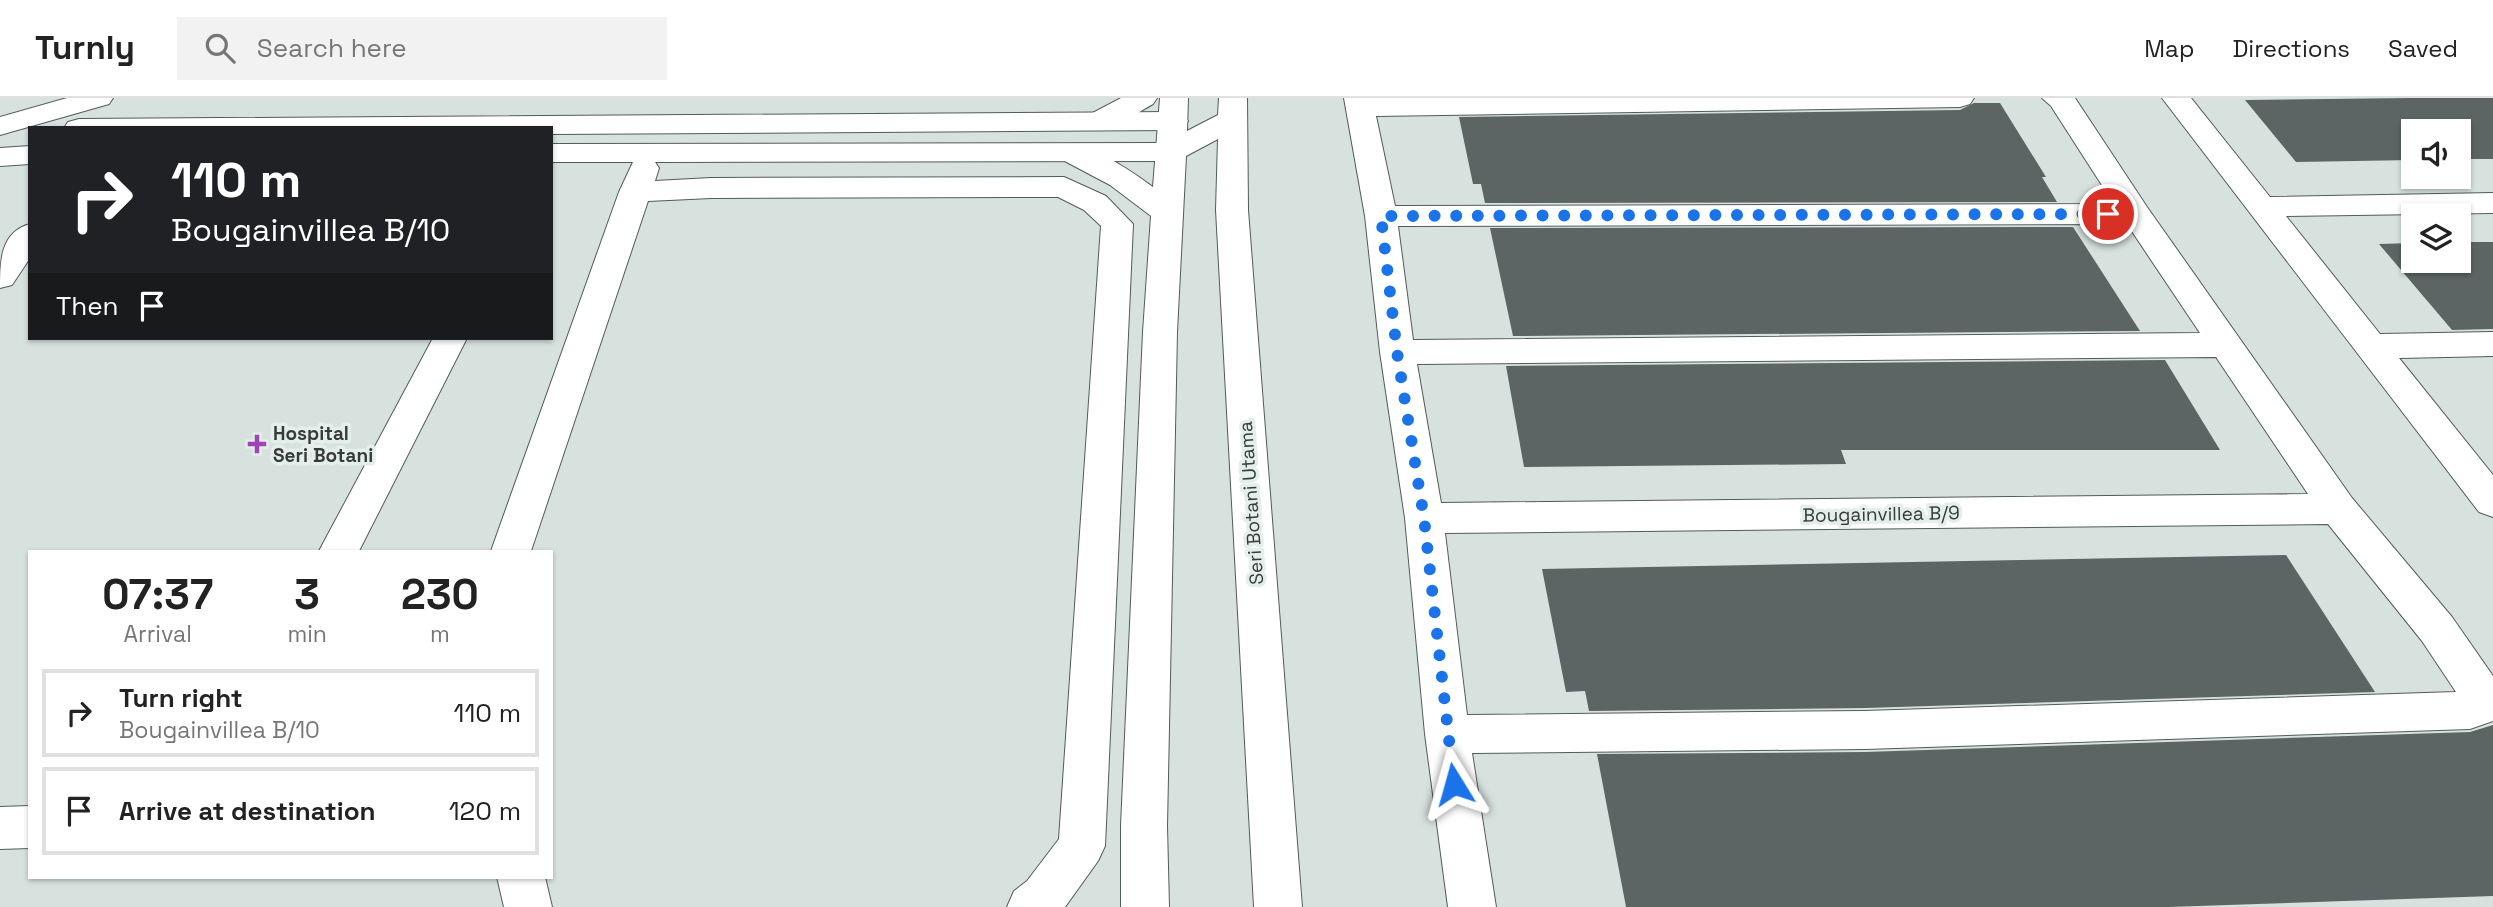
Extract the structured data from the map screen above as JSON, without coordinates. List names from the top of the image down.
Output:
{
  "streets": {
    "street": ["Seri Botani Utama", "Bougainvillea B/9"]
  },
  "places": {
    "health": ["Hospital Seri Botani"]
  },
  "page": {
    "header": "Turnly",
    "search": "Search here",
    "nav": ["Map", "Directions", "Saved"],
    "turn": ["110 m", "Bougainvillea B/10"],
    "then": "Then",
    "eta": [
      "07:37",
      "Arrival",
      "3",
      "min",
      "230",
      "m"
    ],
    "list": [
      {
        "name": "Turn right",
        "note": "Bougainvillea B/10",
        "value": "110 m"
      },
      {
        "name": "Arrive at destination",
        "value": "120 m"
      }
    ]
  }
}
